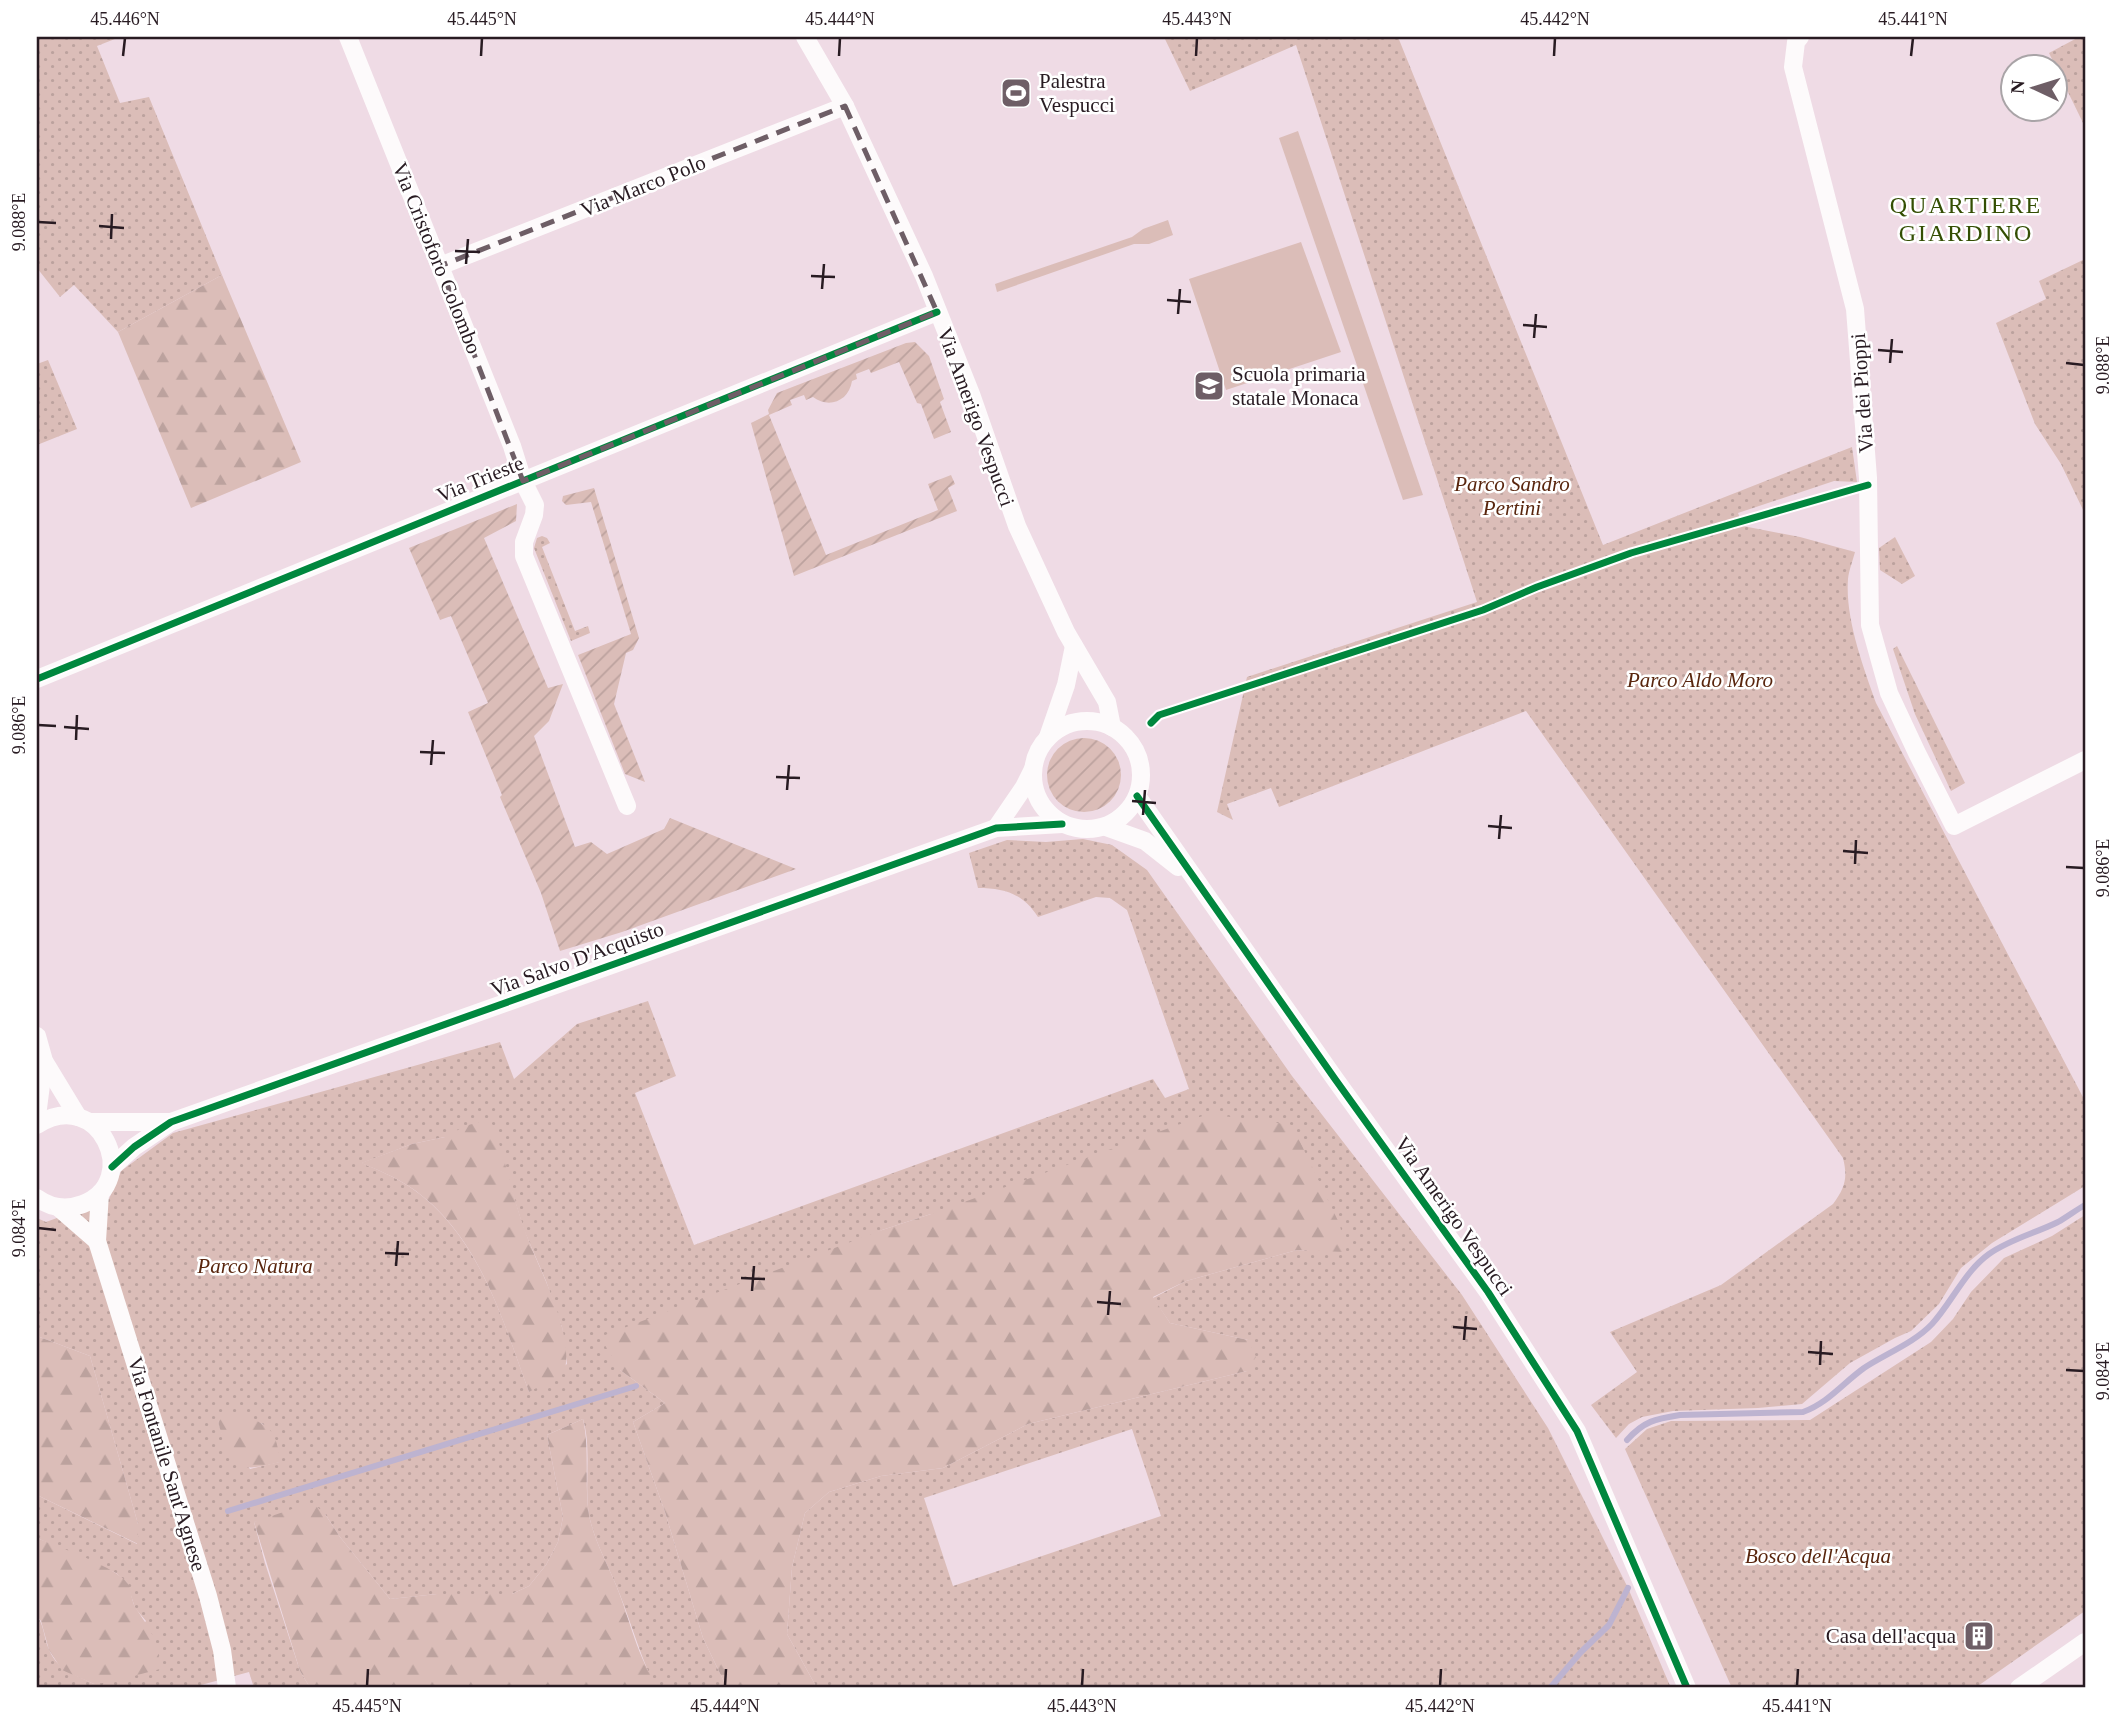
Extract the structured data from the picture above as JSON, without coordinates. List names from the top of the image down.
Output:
{
  "streets": {
    "street": [
      "Via Marco Polo",
      "Via Cristoforo Colombo",
      "Via dei Pioppi",
      "Via Amerigo Vespucci",
      "Via Trieste",
      "Via Salvo D'Acquisto",
      "Via Fontanile Sant'Agnese"
    ]
  },
  "crossings": [
    ["Via Marco Polo", "Via Cristoforo Colombo"],
    ["Via Marco Polo", "Via Amerigo Vespucci"],
    ["Via Cristoforo Colombo", "Via Trieste"],
    ["Via Amerigo Vespucci", "Via Trieste"],
    ["Via Amerigo Vespucci", "Via Salvo D'Acquisto"]
  ],
  "districts": ["QUARTIERE GIARDINO"],
  "parks": [
    "Parco Sandro Pertini",
    "Parco Aldo Moro",
    "Parco Natura",
    "Bosco dell'Acqua"
  ],
  "places": {
    "sports": ["Palestra Vespucci"],
    "school or university": ["Scuola primaria statale Monaca"],
    "building": ["Casa dell'acqua"]
  },
  "north": "left",
  "coordinates": [
    "45.446°N",
    "45.445°N",
    "45.444°N",
    "45.443°N",
    "45.442°N",
    "45.441°N",
    "9.088°E",
    "9.086°E",
    "9.084°E"
  ]
}
